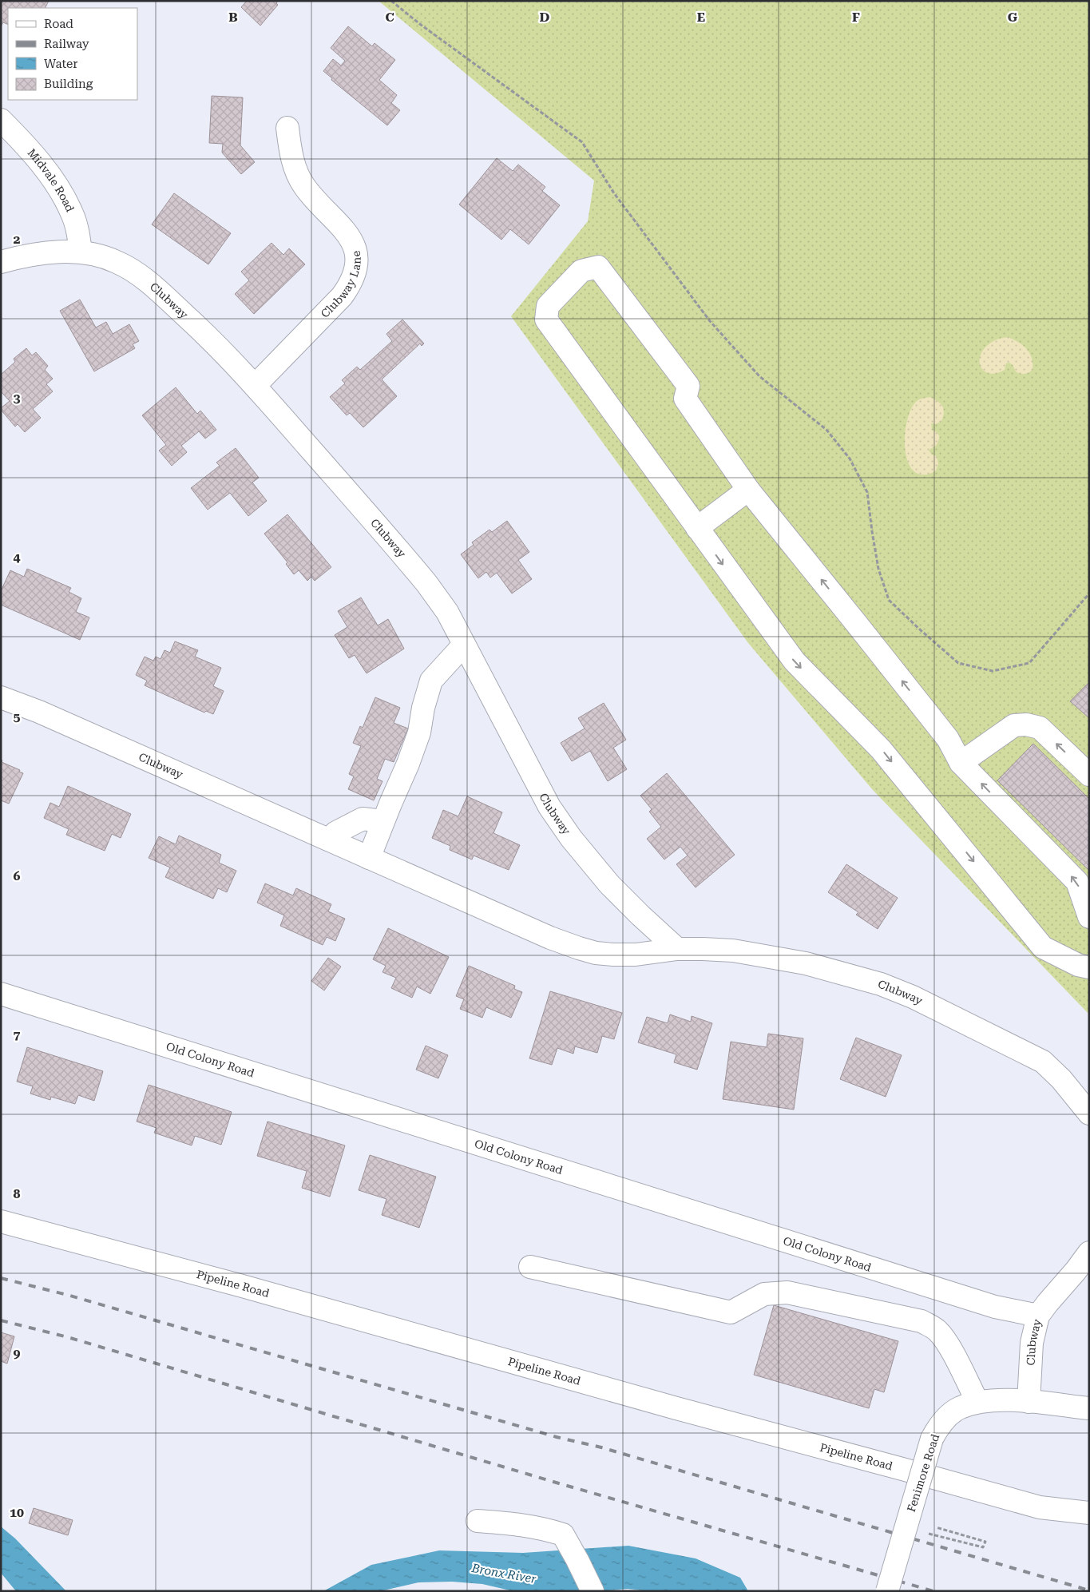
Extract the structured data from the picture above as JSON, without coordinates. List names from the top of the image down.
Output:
{
  "streets": {
    "street": [
      "Midvale Road",
      "Clubway Lane",
      "Clubway",
      "Old Colony Road",
      "Pipeline Road",
      "Fenimore Road"
    ]
  },
  "crossings": [
    ["Midvale Road", "Clubway"],
    ["Clubway Lane", "Clubway"],
    ["Clubway", "Old Colony Road"],
    ["Clubway", "Fenimore Road"]
  ],
  "water": ["Bronx River"],
  "legend": [
    "Road",
    "Railway",
    "Water",
    "Building"
  ],
  "grid": {
    "columns": [
      "B",
      "C",
      "D",
      "E",
      "F",
      "G"
    ],
    "rows": [
      "2",
      "3",
      "4",
      "5",
      "6",
      "7",
      "8",
      "9",
      "10"
    ]
  }
}
